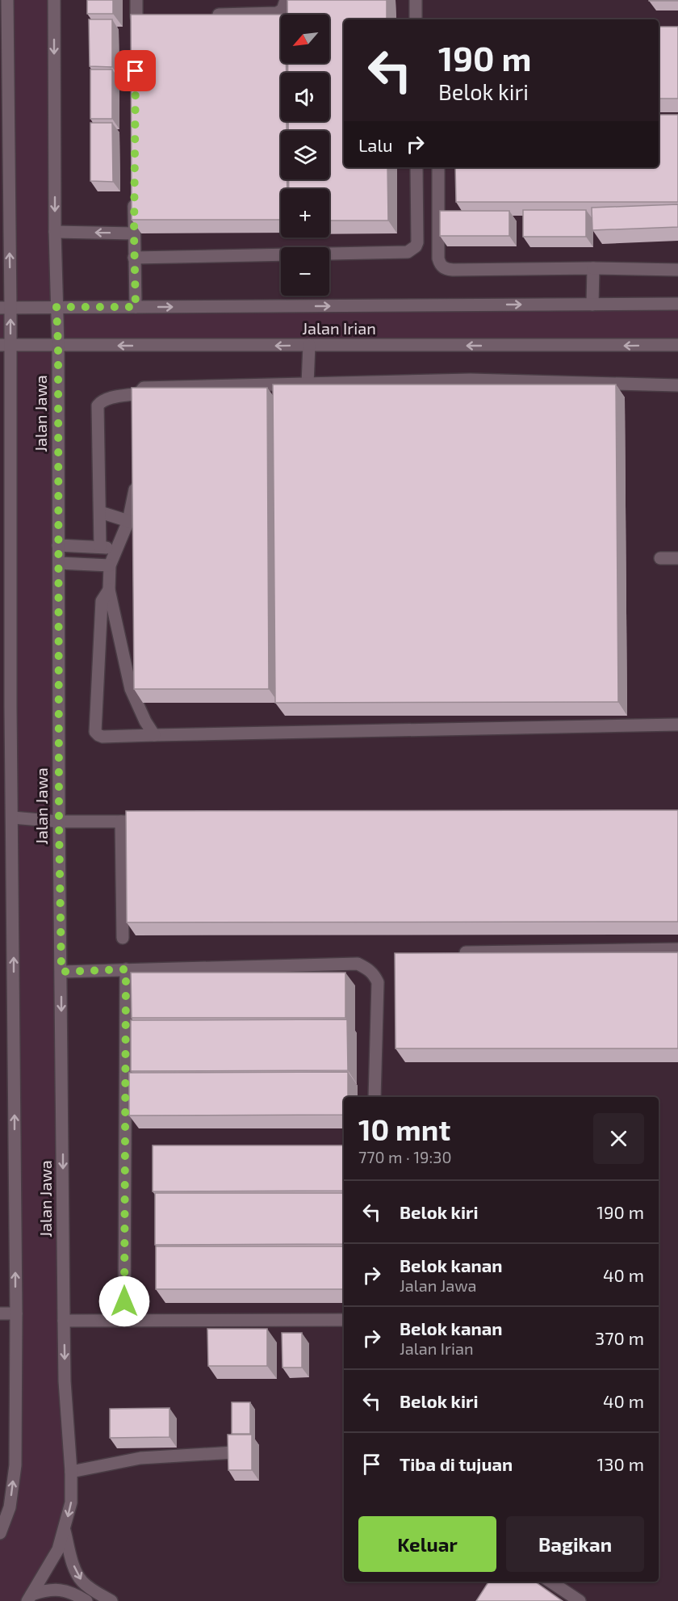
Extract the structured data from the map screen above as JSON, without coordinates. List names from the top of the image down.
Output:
{
  "streets": {
    "street": ["Jalan Irian", "Jalan Jawa"]
  },
  "crossings": [
    ["Jalan Irian", "Jalan Jawa"]
  ],
  "north": "bottom left",
  "page": {
    "map_buttons": ["+", "−"],
    "turn": ["190 m", "Belok kiri"],
    "then": "Lalu",
    "heading": ["10 mnt", "770 m · 19:30"],
    "list": [
      {
        "name": "Belok kiri",
        "value": "190 m"
      },
      {
        "name": "Belok kanan",
        "note": "Jalan Jawa",
        "value": "40 m"
      },
      {
        "name": "Belok kanan",
        "note": "Jalan Irian",
        "value": "370 m"
      },
      {
        "name": "Belok kiri",
        "value": "40 m"
      },
      {
        "name": "Tiba di tujuan",
        "value": "130 m"
      }
    ],
    "buttons": ["Keluar", "Bagikan"]
  }
}
